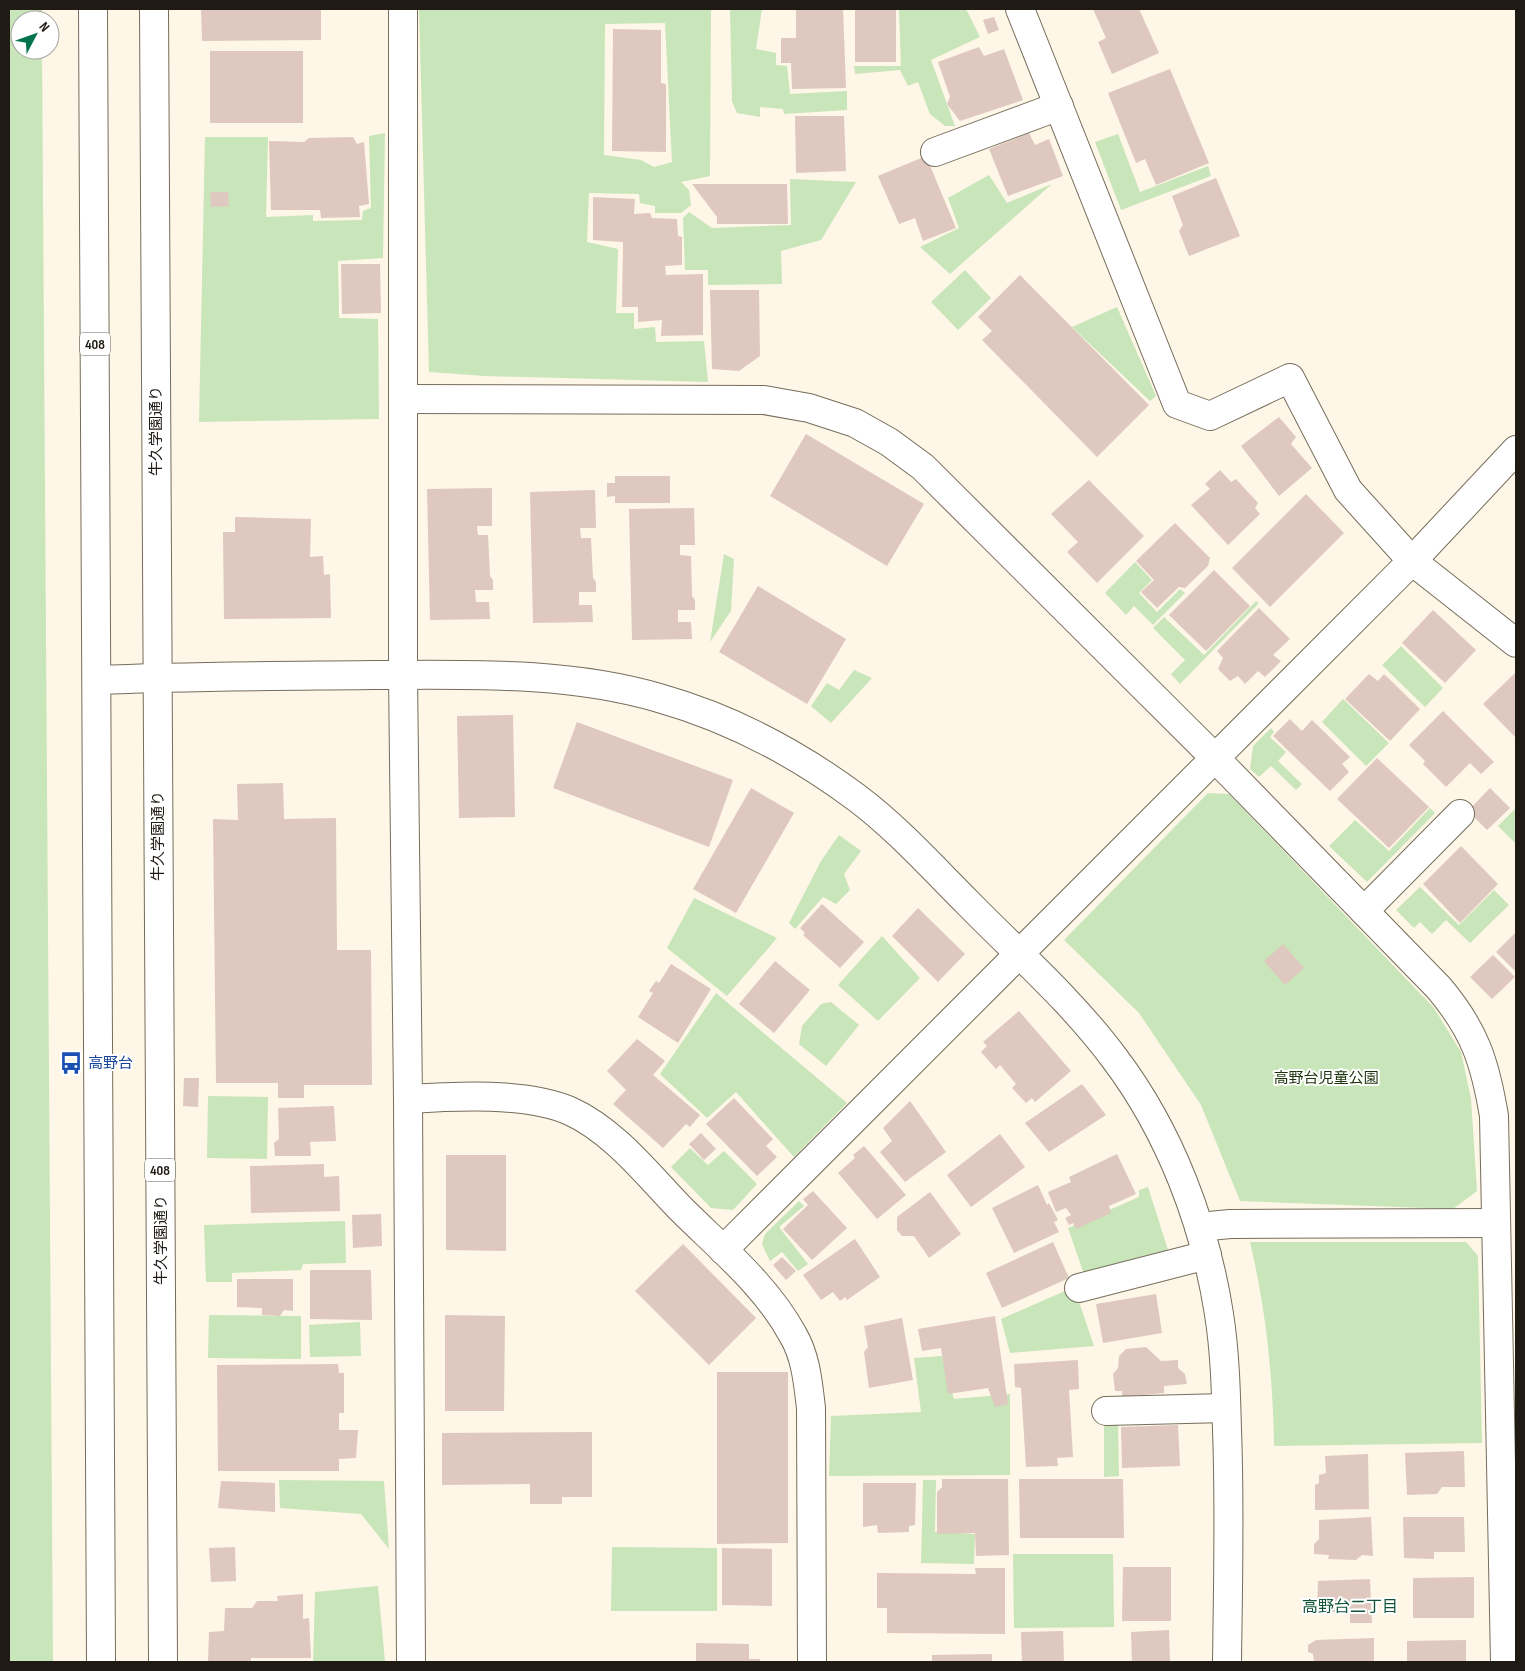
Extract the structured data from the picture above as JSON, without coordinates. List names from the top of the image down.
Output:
{
  "streets": {
    "main road": ["408", "牛久学園通り"]
  },
  "districts": ["高野台二丁目"],
  "parks": ["高野台児童公園"],
  "places": {
    "bus stop": ["高野台"]
  },
  "north": "top right"
}
